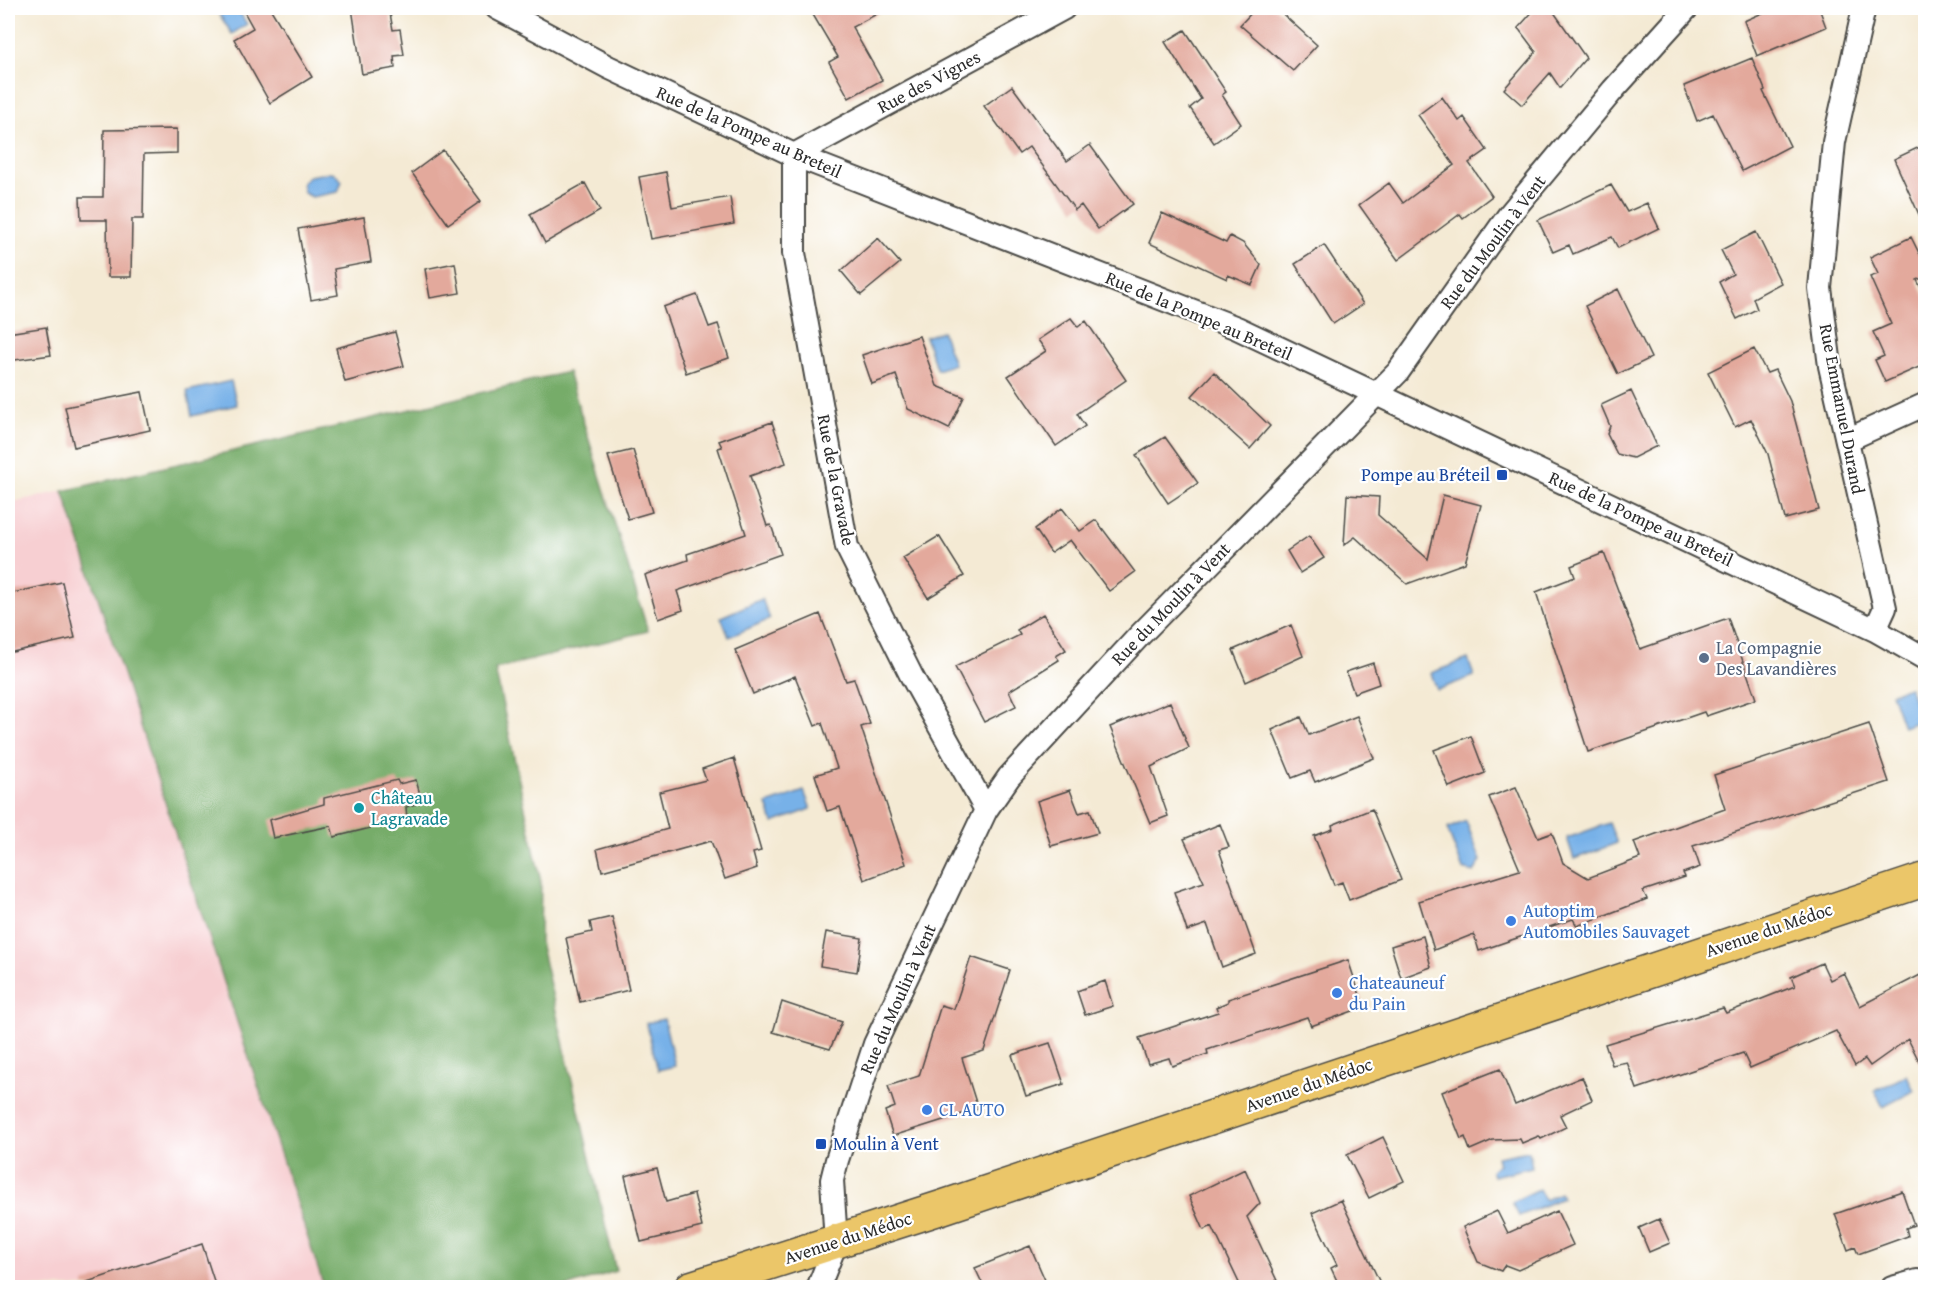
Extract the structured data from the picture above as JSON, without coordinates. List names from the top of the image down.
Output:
{
  "streets": {
    "main road": ["Avenue du Médoc"],
    "street": [
      "Rue des Vignes",
      "Rue de la Pompe au Breteil",
      "Rue du Moulin à Vent",
      "Rue Emmanuel Durand",
      "Rue de la Gravade"
    ]
  },
  "crossings": [
    ["Rue des Vignes", "Rue de la Pompe au Breteil"],
    ["Rue des Vignes", "Rue de la Gravade"],
    ["Rue de la Pompe au Breteil", "Rue du Moulin à Vent"],
    ["Rue de la Pompe au Breteil", "Rue Emmanuel Durand"],
    ["Rue de la Pompe au Breteil", "Rue de la Gravade"],
    ["Rue du Moulin à Vent", "Rue de la Gravade"],
    ["Rue du Moulin à Vent", "Avenue du Médoc"]
  ],
  "places": {
    "transit": ["Pompe au Bréteil", "Moulin à Vent"],
    "other": [
      "La Compagnie Des Lavandières",
      "Château Lagravade",
      "Autoptim Automobiles Sauvaget",
      "Chateauneuf du Pain",
      "CL AUTO"
    ]
  }
}
